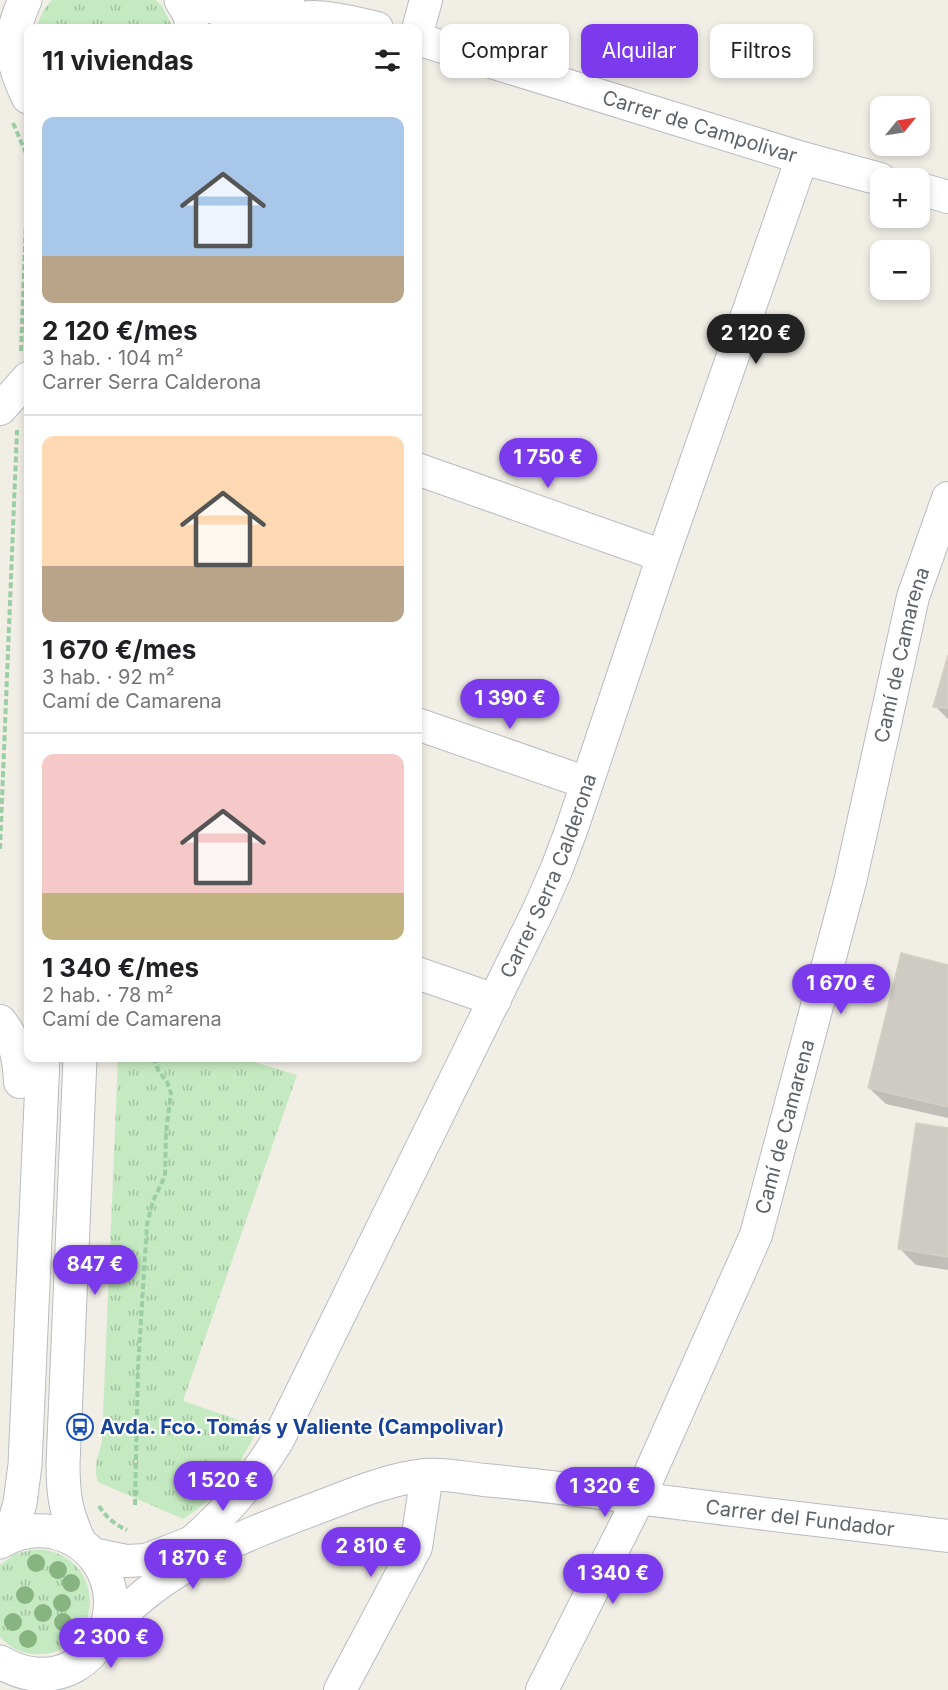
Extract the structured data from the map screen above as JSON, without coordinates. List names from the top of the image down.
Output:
{
  "streets": {
    "street": [
      "Carrer de Campolivar",
      "Camí de Camarena",
      "Carrer Serra Calderona",
      "Carrer del Fundador"
    ]
  },
  "crossings": [
    ["Carrer de Campolivar", "Carrer Serra Calderona"],
    ["Camí de Camarena", "Carrer del Fundador"],
    ["Carrer Serra Calderona", "Carrer del Fundador"]
  ],
  "places": {
    "bus stop": ["Avda. Fco. Tomás y Valiente (Campolivar)"]
  },
  "north": "top right",
  "page": {
    "chip": ["Comprar", "Alquilar", "Filtros"],
    "heading": "11 viviendas",
    "map_buttons": ["+", "−"],
    "list": [
      {
        "name": "2 120 €/mes",
        "note": "3 hab. · 104 m² · Carrer Serra Calderona"
      },
      {
        "name": "1 670 €/mes",
        "note": "3 hab. · 92 m² · Camí de Camarena"
      },
      {
        "name": "1 340 €/mes",
        "note": "2 hab. · 78 m² · Camí de Camarena"
      }
    ],
    "price": [
      "2 120 €",
      "1 750 €",
      "1 390 €",
      "1 670 €",
      "847 €",
      "1 520 €",
      "1 320 €",
      "2 810 €",
      "1 870 €",
      "1 340 €",
      "2 300 €"
    ]
  }
}
